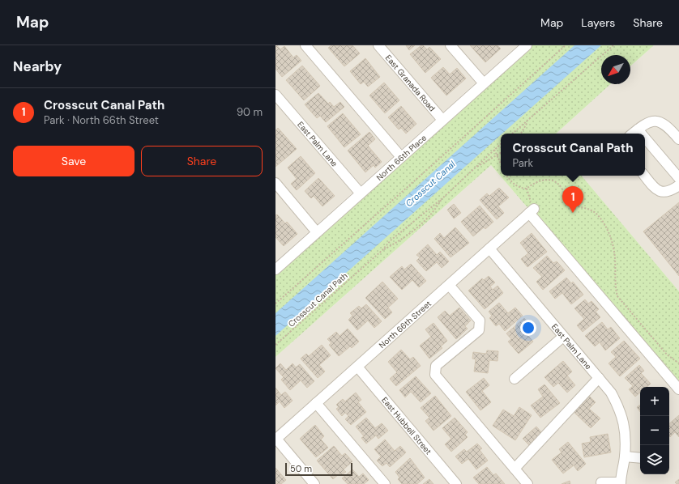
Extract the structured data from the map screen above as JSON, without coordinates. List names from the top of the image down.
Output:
{
  "streets": {
    "street": [
      "East Granada Road",
      "East Palm Lane",
      "North 66th Place",
      "North 66th Street",
      "East Hubbell Street"
    ],
    "path": ["Crosscut Canal Path"]
  },
  "crossings": [
    ["East Granada Road", "North 66th Place"],
    ["East Palm Lane", "North 66th Place"],
    ["East Palm Lane", "North 66th Street"],
    ["North 66th Street", "East Hubbell Street"]
  ],
  "water": ["Crosscut Canal"],
  "scale_bar": "50 m",
  "north": "bottom left",
  "page": {
    "header": "Map",
    "nav": ["Map", "Layers", "Share"],
    "heading": "Nearby",
    "list": [
      {
        "mark": "1",
        "name": "Crosscut Canal Path",
        "note": "Park · North 66th Street",
        "value": "90 m"
      }
    ],
    "popup": ["Crosscut Canal Path", "Park"],
    "buttons": ["Save", "Share"],
    "pins": "1",
    "map_buttons": ["+", "−"],
    "scale": "50 m"
  }
}
